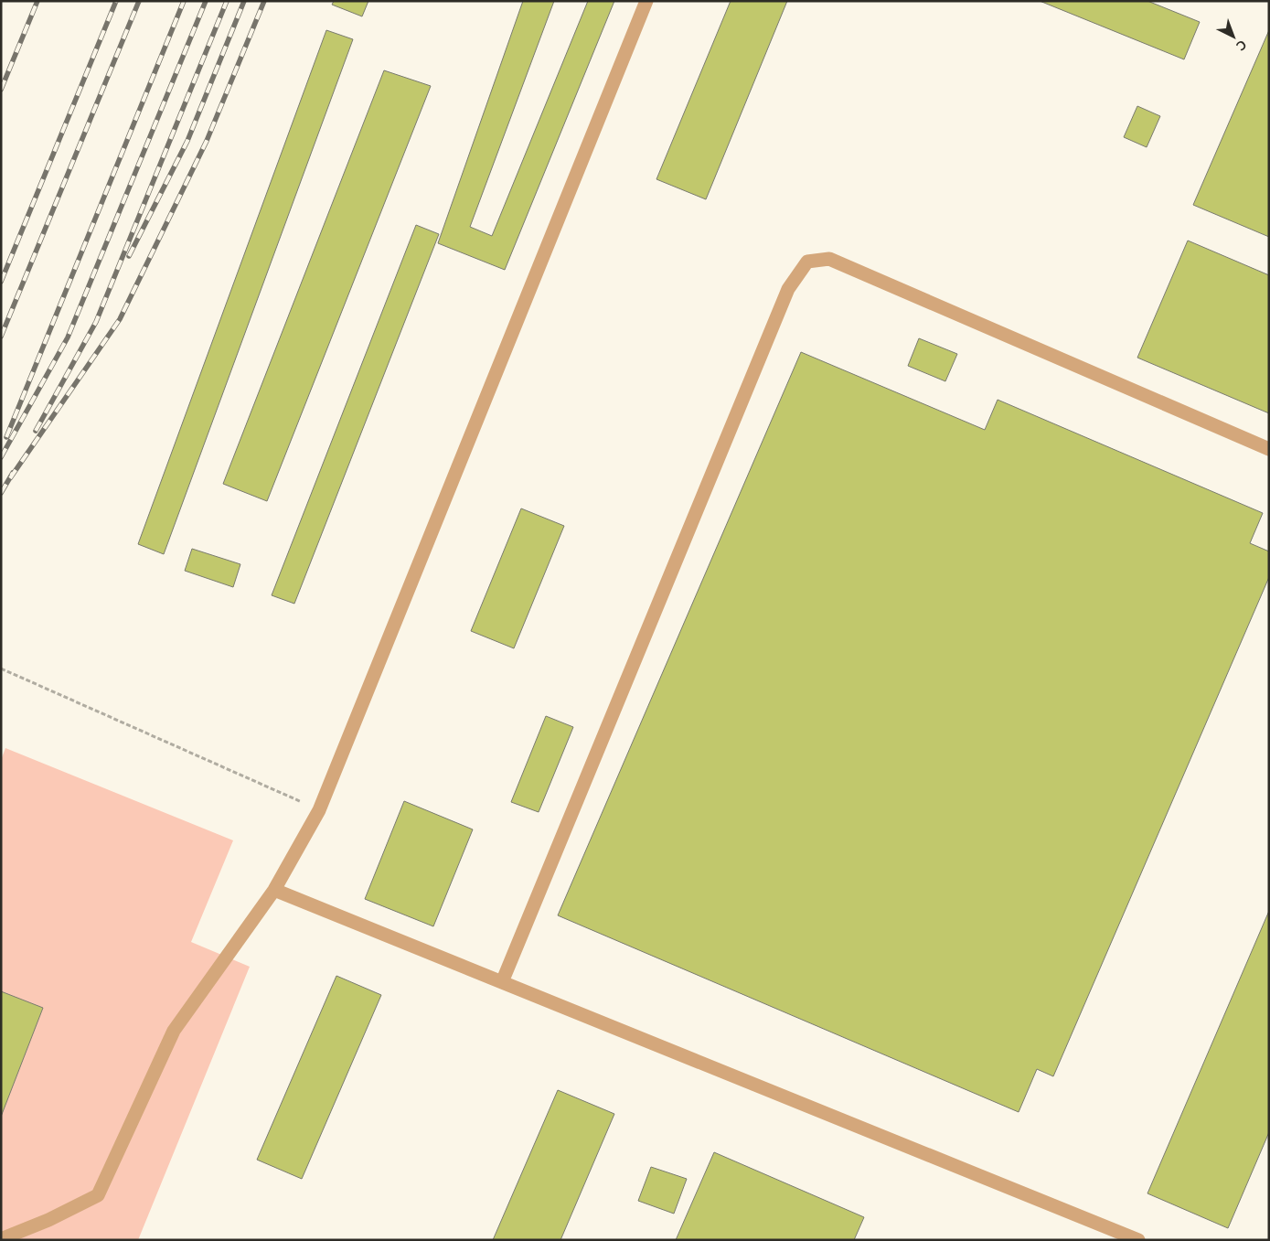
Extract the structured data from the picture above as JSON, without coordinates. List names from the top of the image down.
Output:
{
  "north": "bottom right"
}
